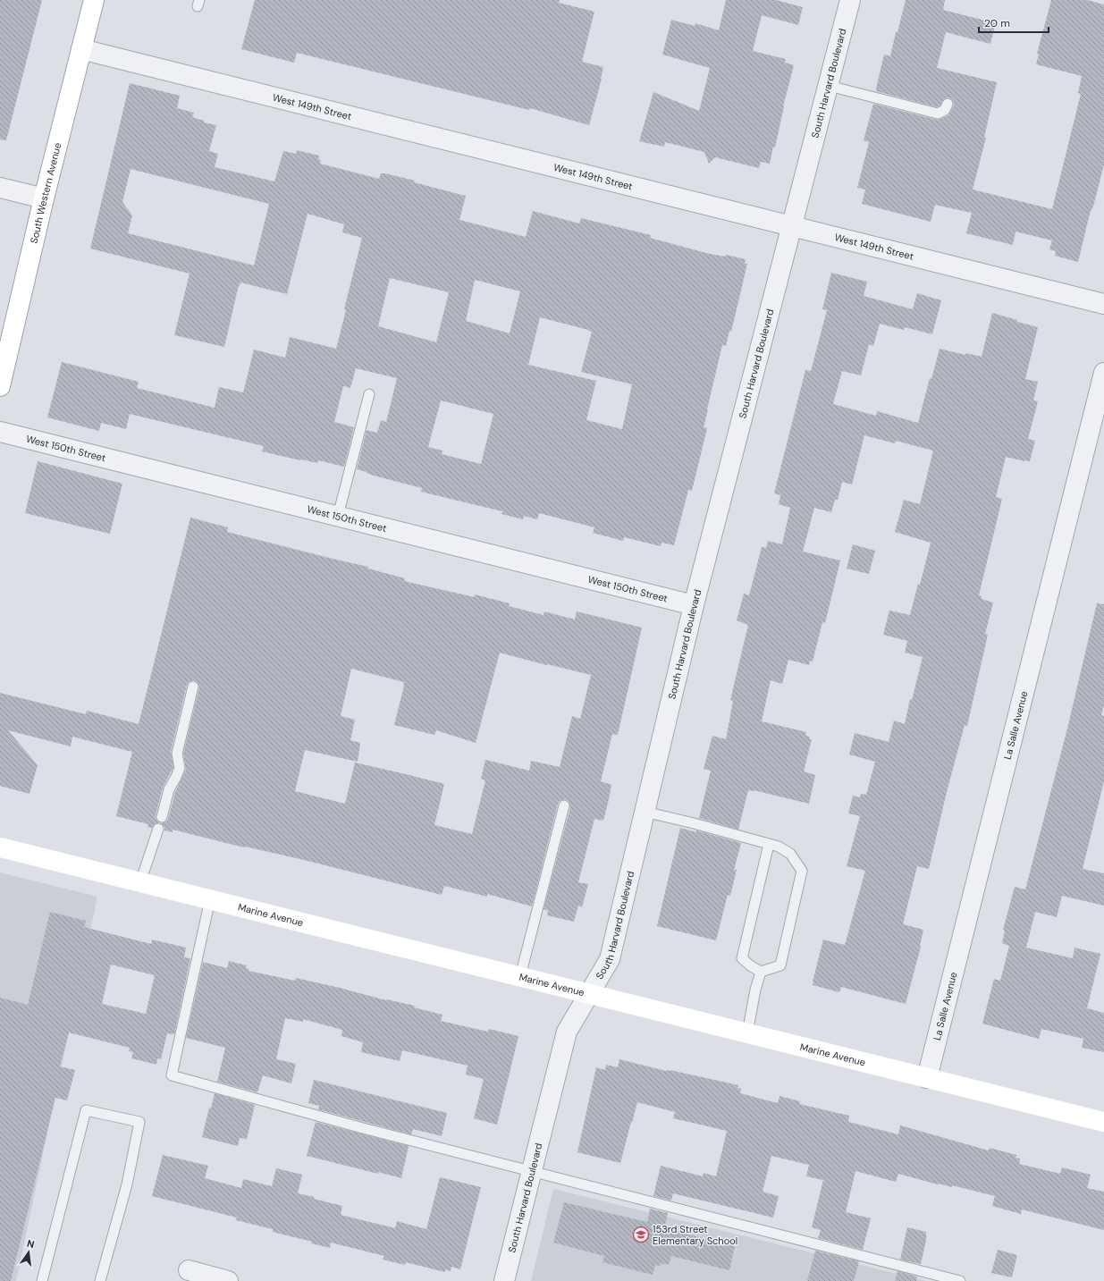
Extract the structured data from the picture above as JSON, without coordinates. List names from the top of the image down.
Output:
{
  "streets": {
    "main road": ["South Western Avenue", "Marine Avenue"],
    "street": [
      "South Harvard Boulevard",
      "West 149th Street",
      "West 150th Street",
      "La Salle Avenue"
    ]
  },
  "crossings": [
    ["South Harvard Boulevard", "West 149th Street"],
    ["South Harvard Boulevard", "West 150th Street"],
    ["South Harvard Boulevard", "Marine Avenue"],
    ["West 149th Street", "South Western Avenue"],
    ["La Salle Avenue", "Marine Avenue"]
  ],
  "places": {
    "school or university": ["153rd Street Elementary School"]
  },
  "scale_bar": "20 m",
  "north": "top"
}
